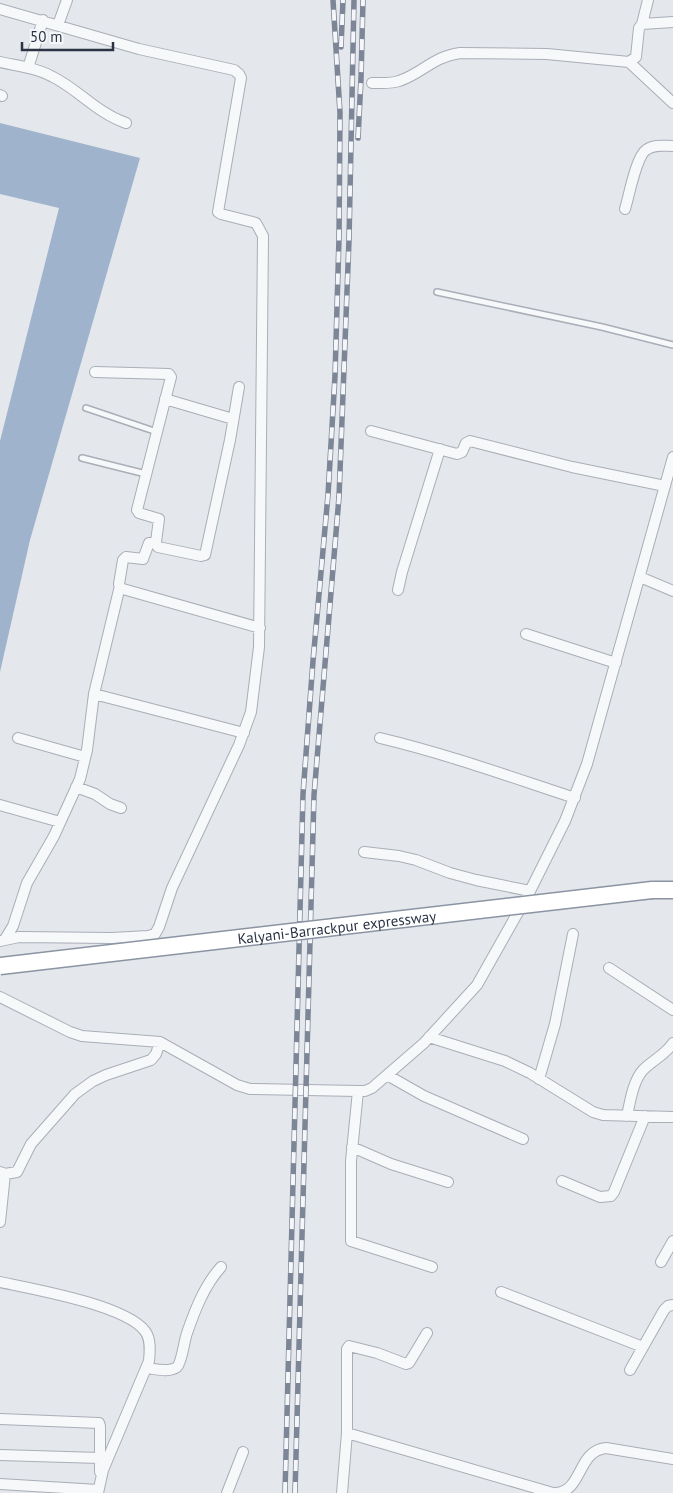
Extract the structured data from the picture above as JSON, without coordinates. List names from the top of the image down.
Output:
{
  "streets": {
    "highway": ["Kalyani-Barrackpur expressway"]
  },
  "scale_bar": "50 m"
}
